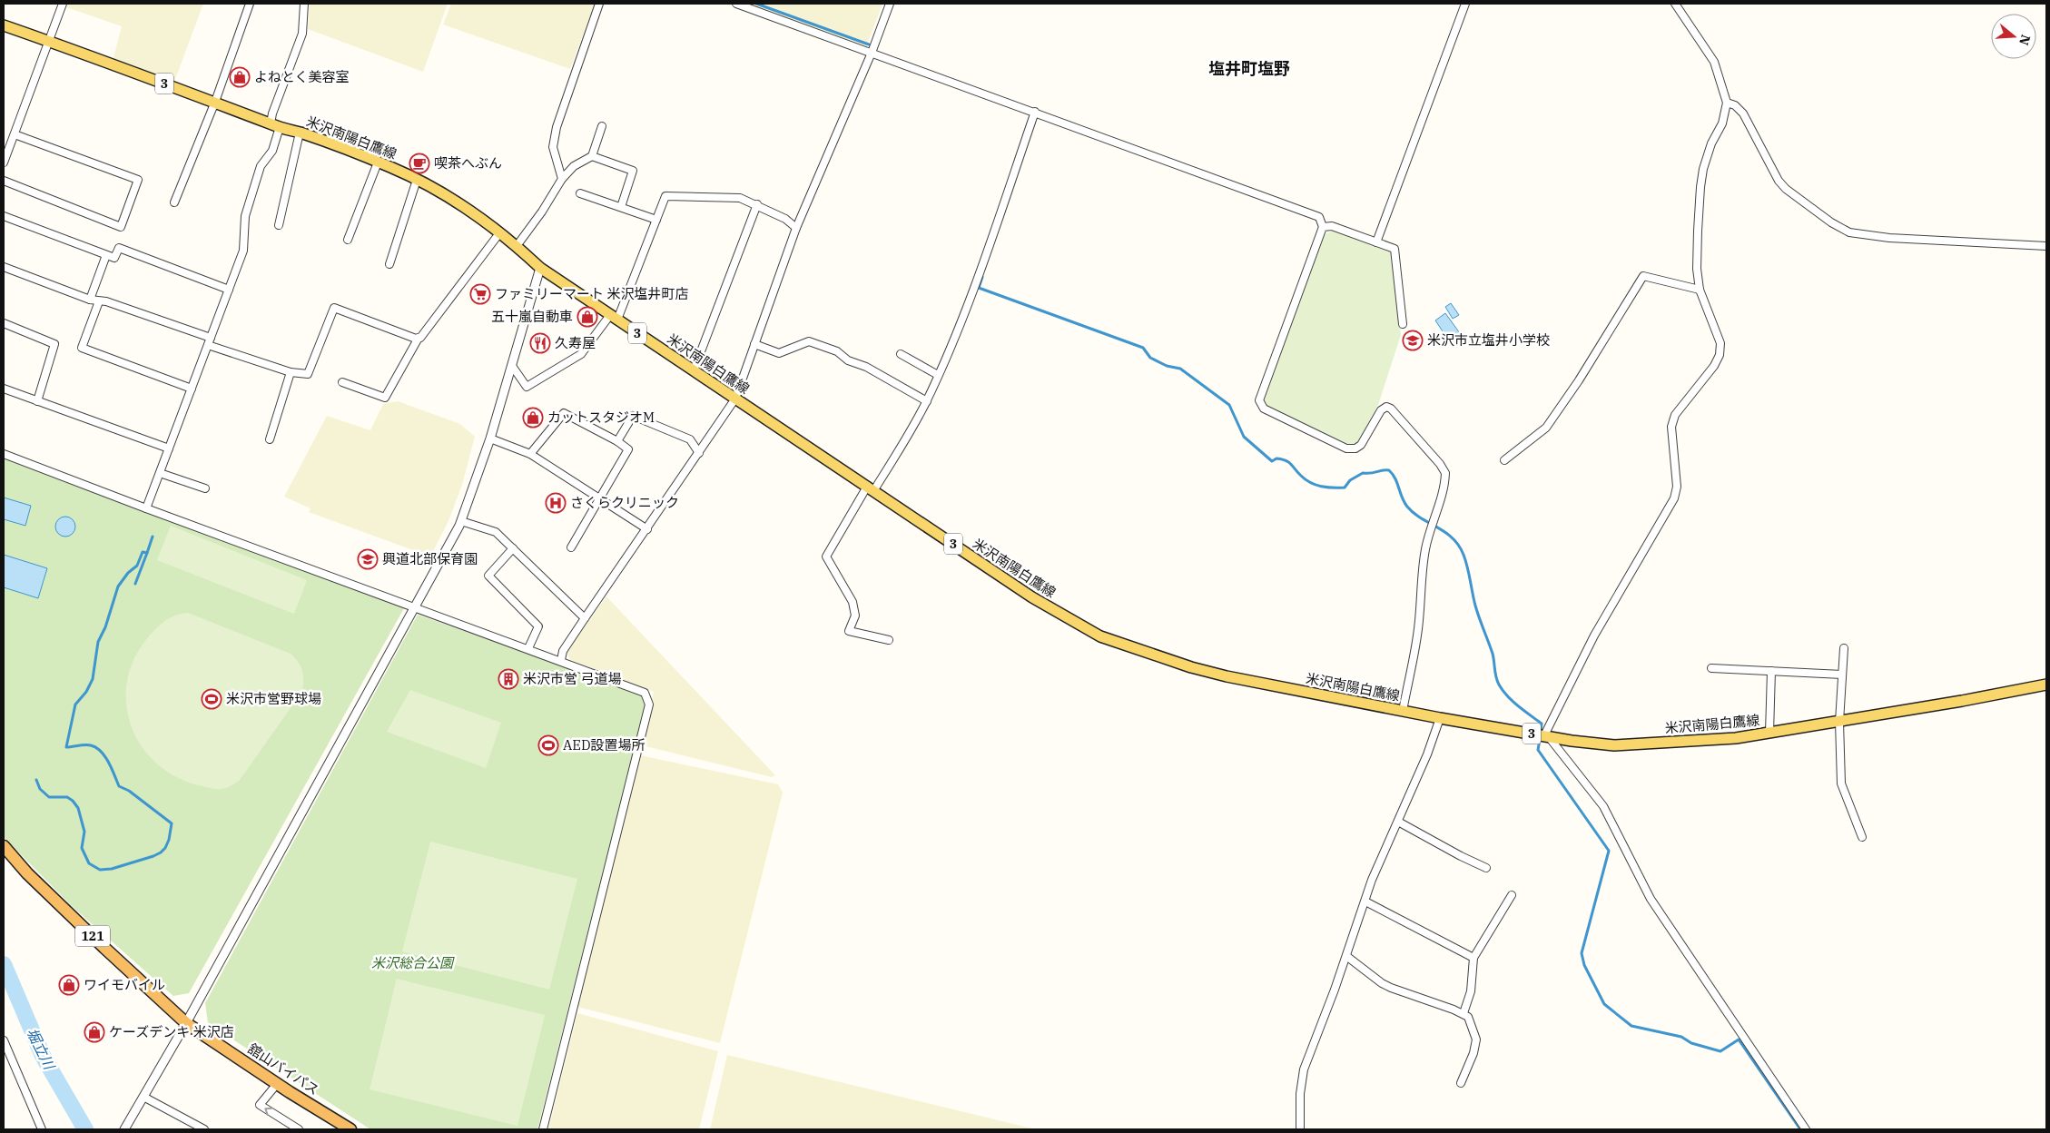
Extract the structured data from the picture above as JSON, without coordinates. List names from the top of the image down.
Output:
{
  "streets": {
    "highway": ["121", "舘山バイパス"],
    "main road": ["3", "米沢南陽白鷹線"]
  },
  "districts": ["塩井町塩野"],
  "water": ["堀立川"],
  "parks": ["米沢総合公園"],
  "places": {
    "shop": [
      "よねとく美容室",
      "五十嵐自動車",
      "カットスタジオM",
      "ワイモバイル",
      "ケーズデンキ 米沢店"
    ],
    "cafe": ["喫茶へぶん"],
    "supermarket": ["ファミリーマート 米沢塩井町店"],
    "school or university": ["米沢市立塩井小学校", "興道北部保育園"],
    "restaurant": ["久寿屋"],
    "hospital": ["さくらクリニック"],
    "building": ["米沢市営 弓道場"],
    "sports": ["米沢市営野球場", "AED設置場所"]
  },
  "north": "right"
}
